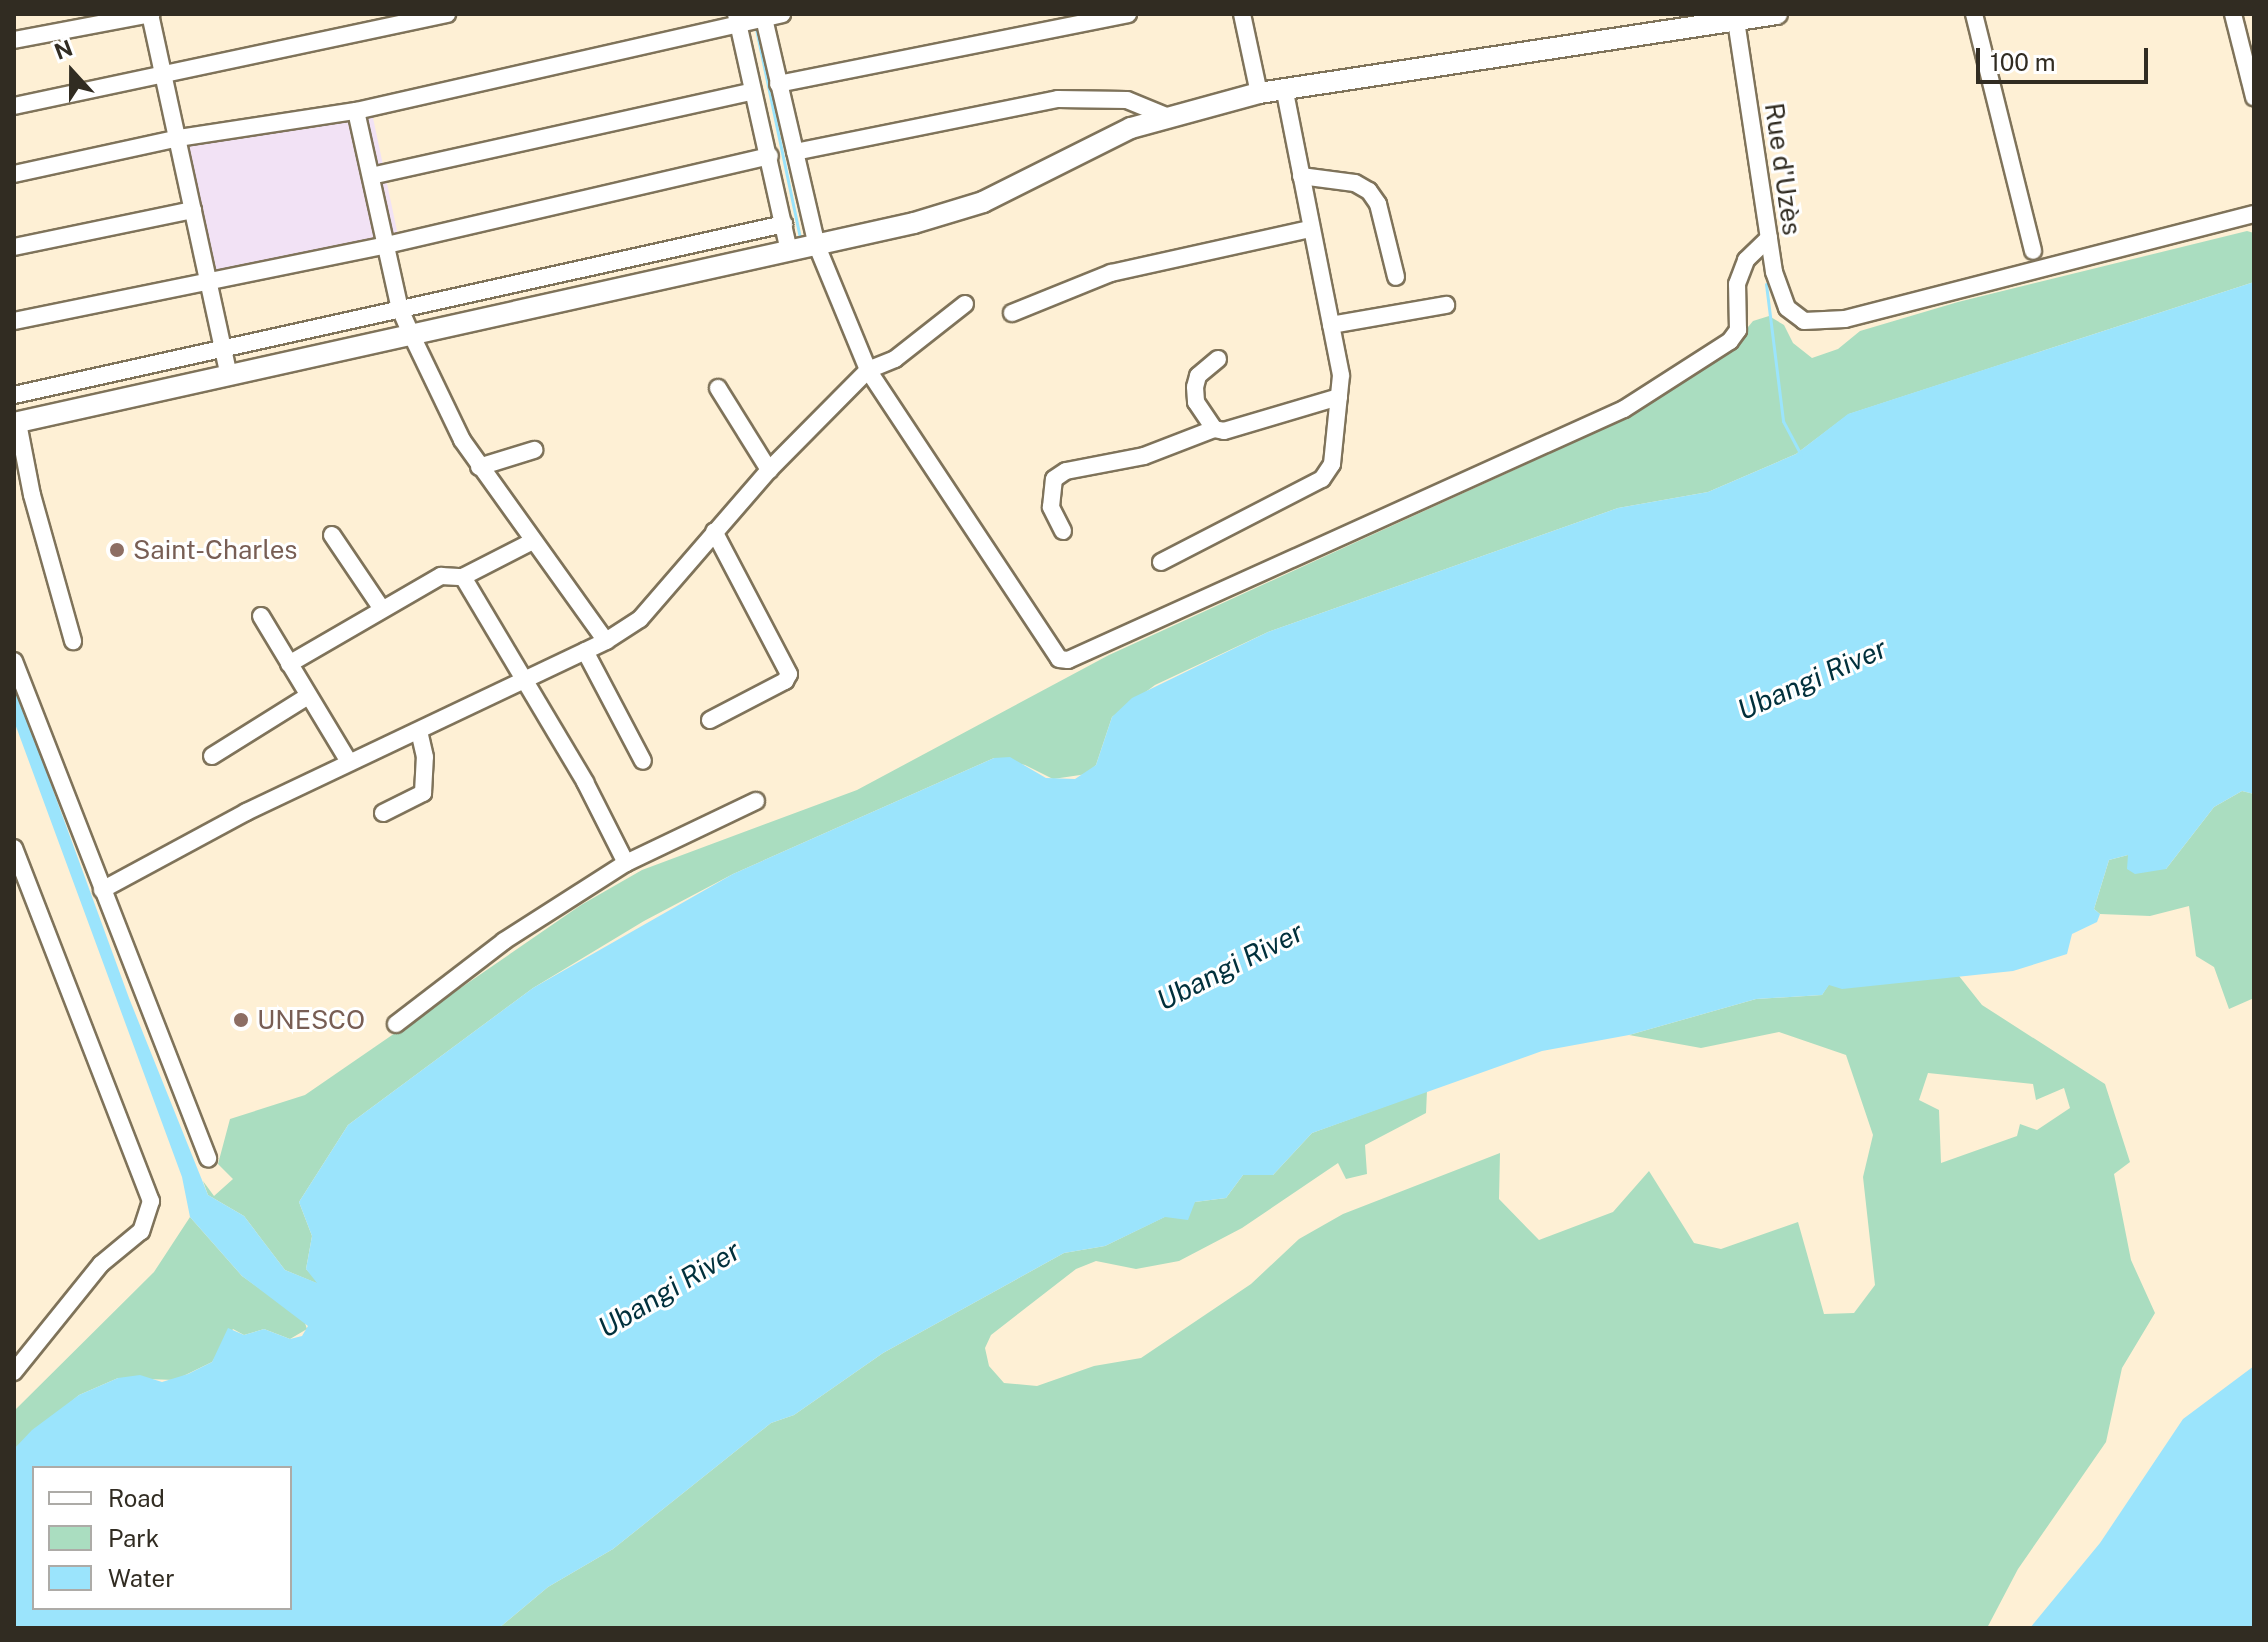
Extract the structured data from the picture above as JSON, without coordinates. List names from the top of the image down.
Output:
{
  "streets": {
    "street": ["Rue d'Uzès"]
  },
  "water": ["Ubangi River"],
  "places": ["Saint-Charles", "UNESCO"],
  "legend": ["Road", "Park", "Water"],
  "scale_bar": "100 m",
  "north": "top"
}
